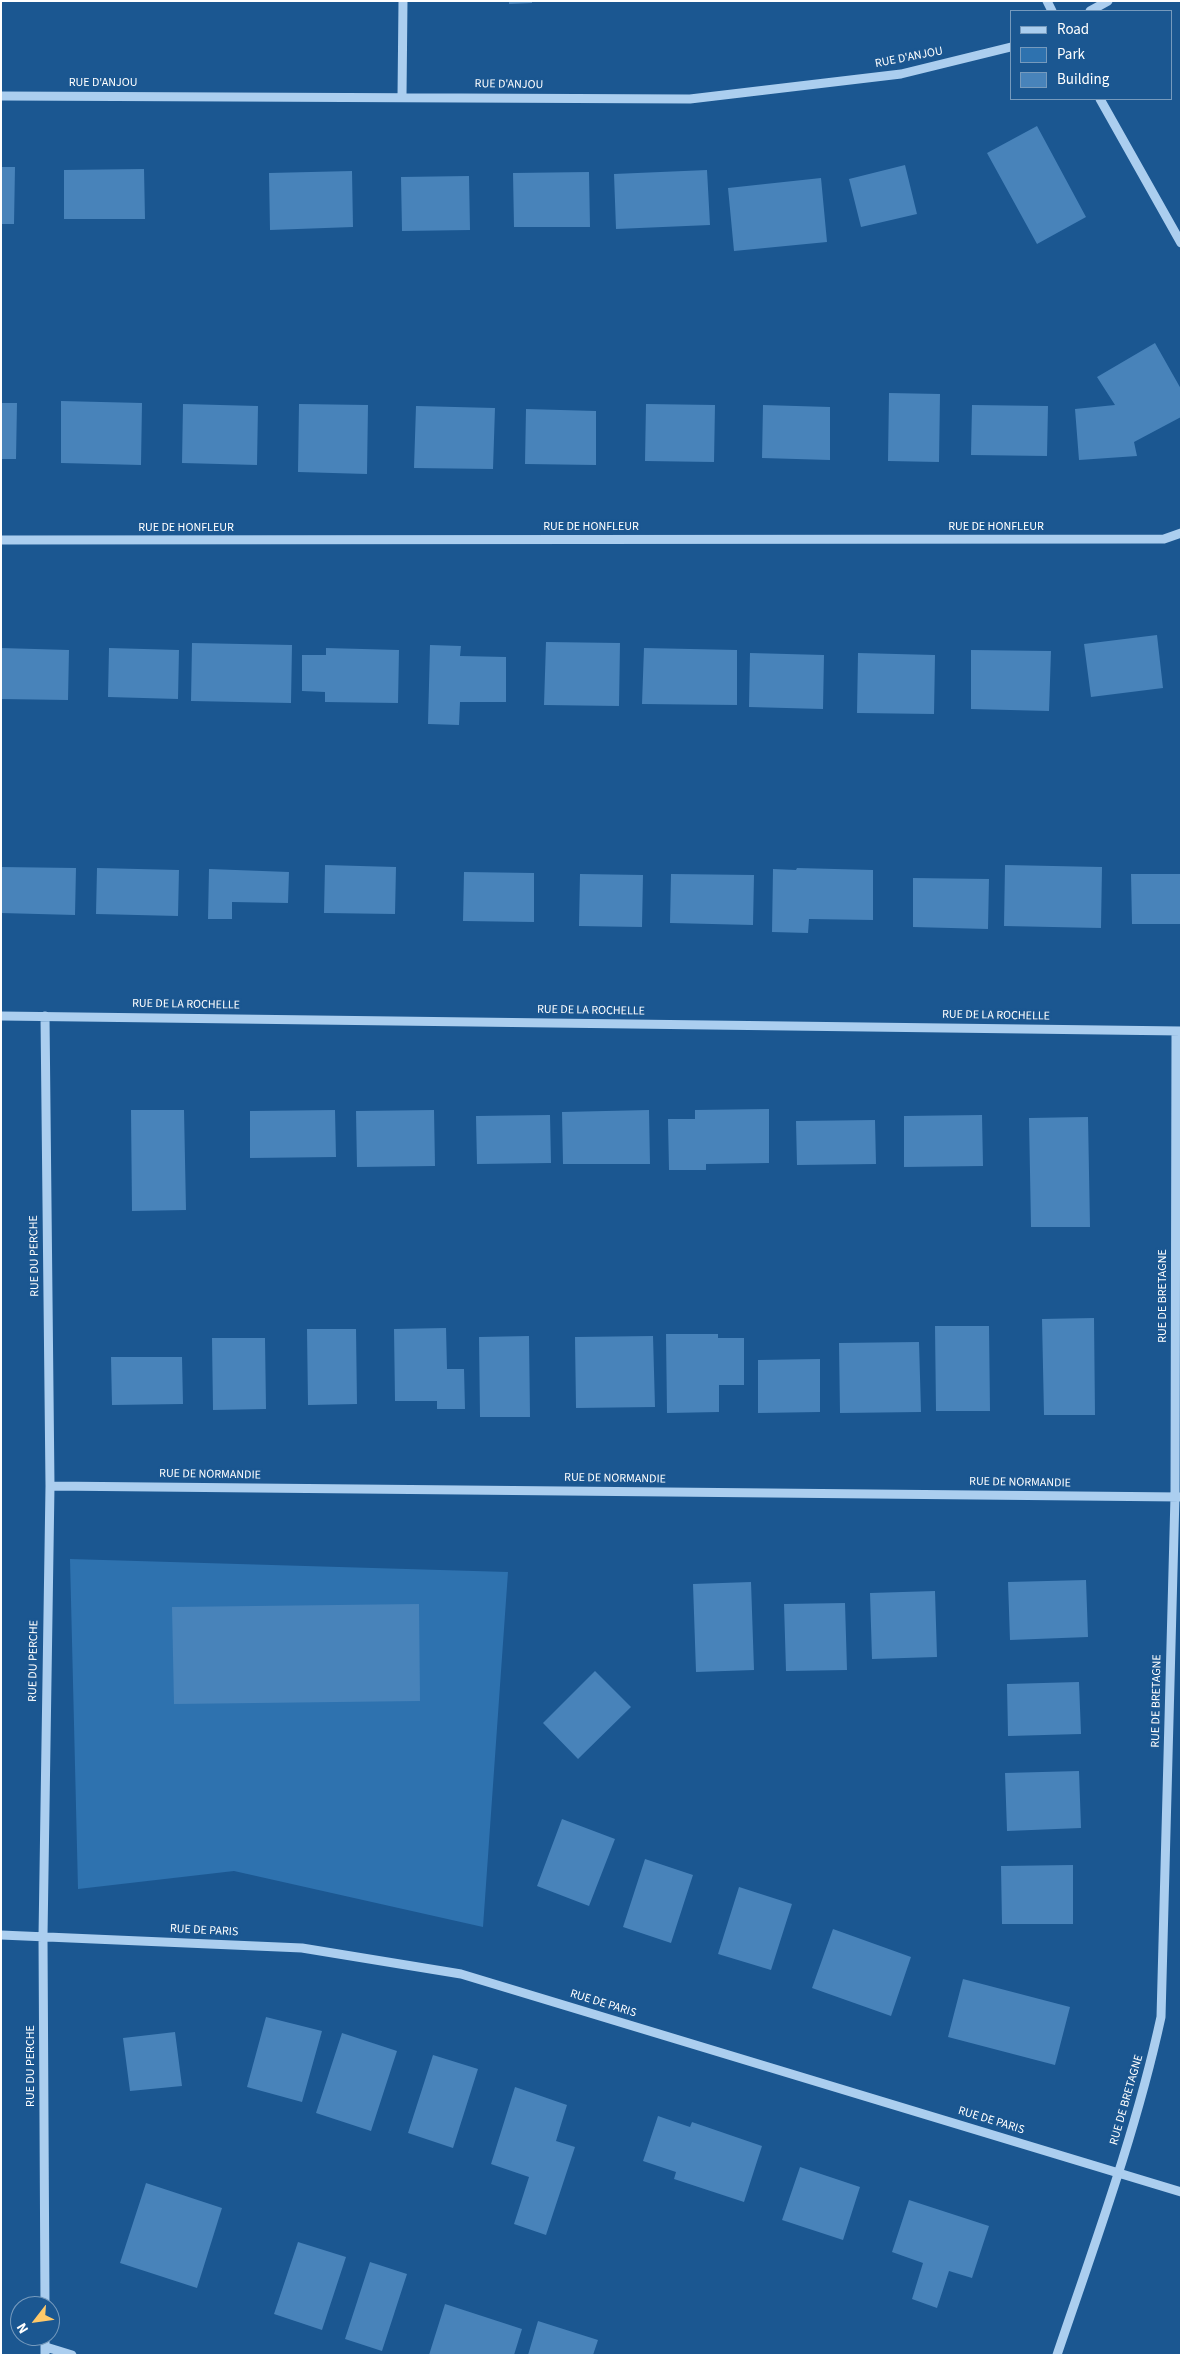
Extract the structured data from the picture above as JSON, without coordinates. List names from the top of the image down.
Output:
{
  "streets": {
    "street": [
      "RUE D'ANJOU",
      "RUE DE HONFLEUR",
      "RUE DE LA ROCHELLE",
      "RUE DU PERCHE",
      "RUE DE BRETAGNE",
      "RUE DE NORMANDIE",
      "RUE DE PARIS"
    ]
  },
  "crossings": [
    ["RUE DE LA ROCHELLE", "RUE DU PERCHE"],
    ["RUE DE LA ROCHELLE", "RUE DE BRETAGNE"],
    ["RUE DU PERCHE", "RUE DE NORMANDIE"],
    ["RUE DU PERCHE", "RUE DE PARIS"],
    ["RUE DE BRETAGNE", "RUE DE NORMANDIE"],
    ["RUE DE BRETAGNE", "RUE DE PARIS"]
  ],
  "legend": ["Road", "Park", "Building"],
  "north": "bottom left"
}
